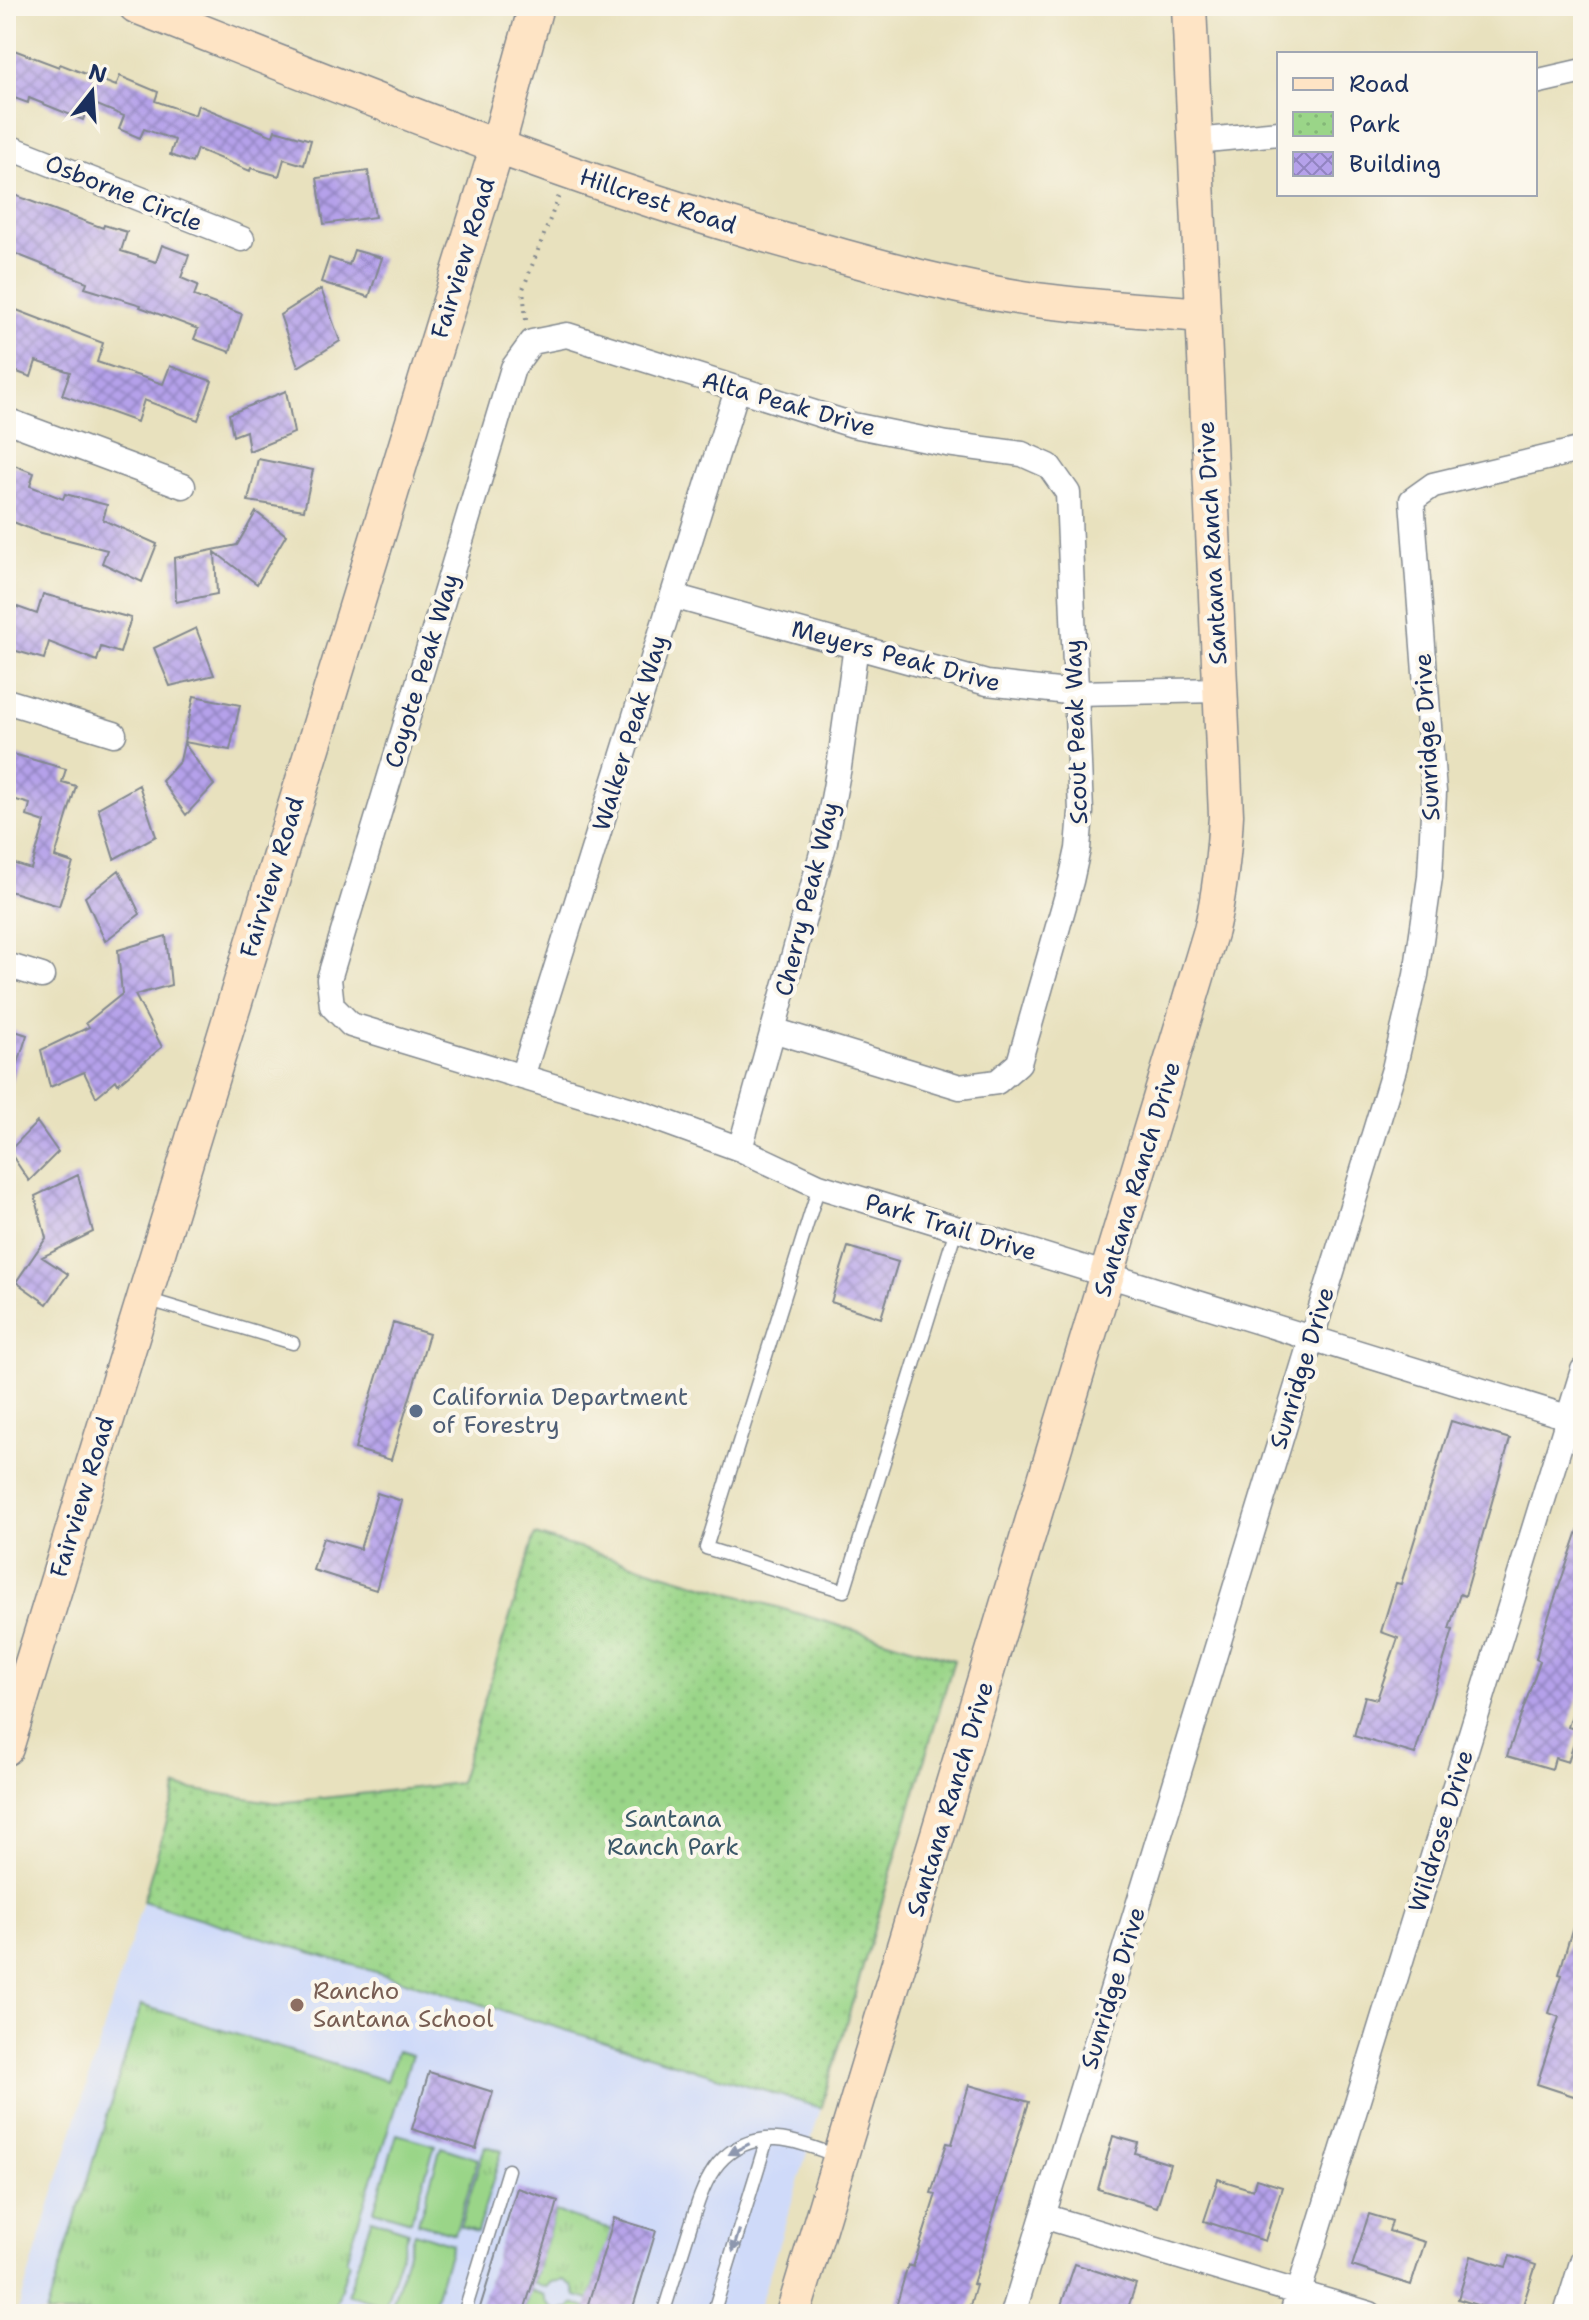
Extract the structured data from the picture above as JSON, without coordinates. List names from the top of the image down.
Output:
{
  "streets": {
    "street": [
      "Osborne Circle",
      "Hillcrest Road",
      "Fairview Road",
      "Alta Peak Drive",
      "Santana Ranch Drive",
      "Meyers Peak Drive",
      "Coyote Peak Way",
      "Scout Peak Way",
      "Walker Peak Way",
      "Sunridge Drive",
      "Cherry Peak Way",
      "Park Trail Drive",
      "Wildrose Drive"
    ]
  },
  "crossings": [
    ["Hillcrest Road", "Fairview Road"],
    ["Hillcrest Road", "Santana Ranch Drive"],
    ["Alta Peak Drive", "Coyote Peak Way"],
    ["Alta Peak Drive", "Scout Peak Way"],
    ["Alta Peak Drive", "Walker Peak Way"],
    ["Santana Ranch Drive", "Meyers Peak Drive"],
    ["Santana Ranch Drive", "Park Trail Drive"],
    ["Meyers Peak Drive", "Scout Peak Way"],
    ["Meyers Peak Drive", "Walker Peak Way"],
    ["Meyers Peak Drive", "Cherry Peak Way"],
    ["Coyote Peak Way", "Park Trail Drive"],
    ["Scout Peak Way", "Cherry Peak Way"],
    ["Walker Peak Way", "Park Trail Drive"],
    ["Sunridge Drive", "Park Trail Drive"],
    ["Cherry Peak Way", "Park Trail Drive"],
    ["Park Trail Drive", "Wildrose Drive"]
  ],
  "parks": ["Santana Ranch Park"],
  "places": ["California Department of Forestry", "Rancho Santana School"],
  "legend": ["Road", "Park", "Building"],
  "north": "top"
}
